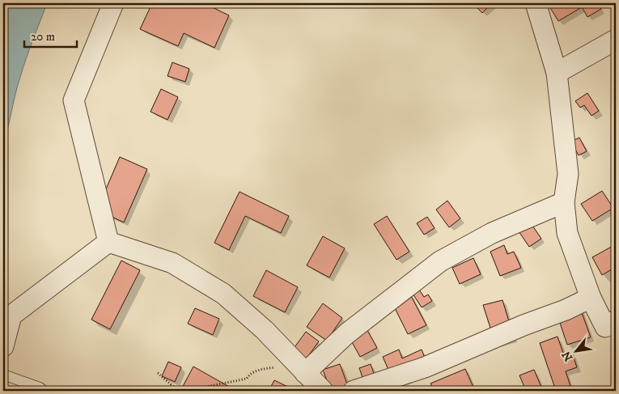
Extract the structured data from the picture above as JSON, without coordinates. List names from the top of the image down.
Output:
{
  "scale_bar": "20 m",
  "north": "bottom left"
}
